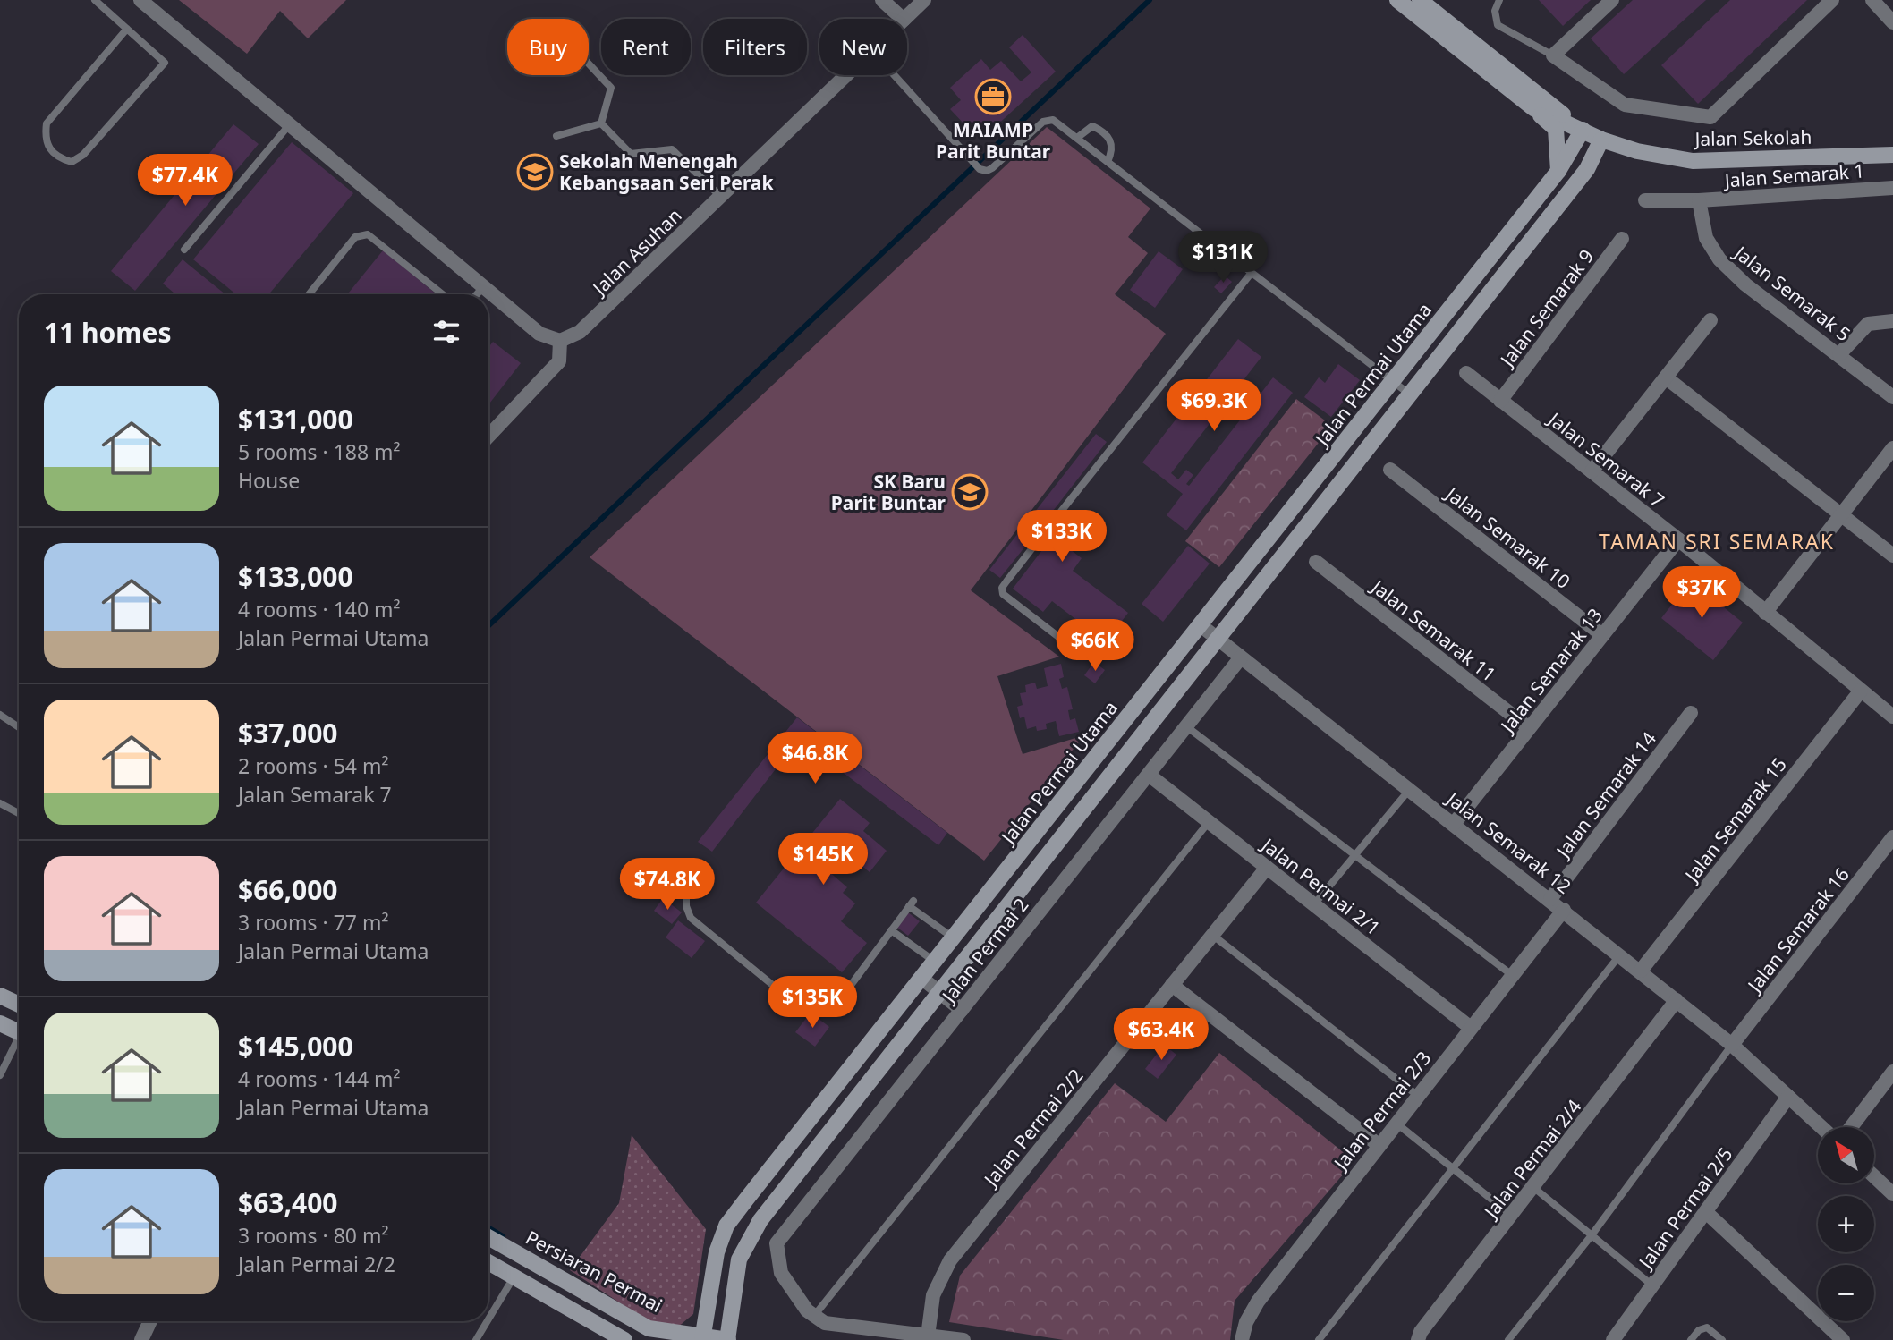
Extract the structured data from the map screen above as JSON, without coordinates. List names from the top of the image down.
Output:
{
  "streets": {
    "street": [
      "Jalan Sekolah",
      "Jalan Semarak 1",
      "Jalan Asuhan",
      "Jalan Semarak 5",
      "Jalan Semarak 9",
      "Jalan Permai Utama",
      "Jalan Semarak 7",
      "Jalan Semarak 10",
      "Jalan Semarak 11",
      "Jalan Semarak 13",
      "Jalan Semarak 14",
      "Jalan Semarak 15",
      "Jalan Semarak 12",
      "Jalan Permai 2/1",
      "Jalan Semarak 16",
      "Jalan Permai 2",
      "Jalan Permai 2/3",
      "Jalan Permai 2/2",
      "Jalan Permai 2/4",
      "Jalan Permai 2/5",
      "Persiaran Permai"
    ]
  },
  "crossings": [
    ["Jalan Sekolah", "Jalan Permai Utama"],
    ["Jalan Semarak 1", "Jalan Semarak 5"],
    ["Jalan Semarak 9", "Jalan Semarak 7"],
    ["Jalan Permai Utama", "Jalan Semarak 12"],
    ["Jalan Permai Utama", "Persiaran Permai"],
    ["Jalan Semarak 7", "Jalan Semarak 13"],
    ["Jalan Semarak 7", "Jalan Semarak 15"],
    ["Jalan Semarak 10", "Jalan Semarak 13"],
    ["Jalan Semarak 11", "Jalan Semarak 13"],
    ["Jalan Semarak 13", "Jalan Semarak 12"],
    ["Jalan Semarak 14", "Jalan Semarak 12"],
    ["Jalan Semarak 15", "Jalan Semarak 12"],
    ["Jalan Semarak 12", "Jalan Semarak 16"],
    ["Jalan Semarak 12", "Jalan Permai 2"],
    ["Jalan Semarak 12", "Jalan Permai 2/3"],
    ["Jalan Semarak 12", "Jalan Permai 2/4"],
    ["Jalan Semarak 12", "Jalan Permai 2/5"],
    ["Jalan Permai 2/1", "Jalan Permai 2"],
    ["Jalan Permai 2/1", "Jalan Permai 2/3"],
    ["Jalan Permai 2/1", "Jalan Permai 2/2"]
  ],
  "districts": ["TAMAN SRI SEMARAK"],
  "places": {
    "office": ["MAIAMP Parit Buntar"],
    "school or university": ["Sekolah Menengah Kebangsaan Seri Perak", "SK Baru Parit Buntar"]
  },
  "north": "top left",
  "page": {
    "chip": [
      "Buy",
      "Rent",
      "Filters",
      "New"
    ],
    "price": [
      "$77.4K",
      "$131K",
      "$69.3K",
      "$133K",
      "$37K",
      "$66K",
      "$46.8K",
      "$145K",
      "$74.8K",
      "$135K",
      "$63.4K"
    ],
    "heading": "11 homes",
    "list": [
      {
        "name": "$131,000",
        "note": "5 rooms · 188 m² · House"
      },
      {
        "name": "$133,000",
        "note": "4 rooms · 140 m² · Jalan Permai Utama"
      },
      {
        "name": "$37,000",
        "note": "2 rooms · 54 m² · Jalan Semarak 7"
      },
      {
        "name": "$66,000",
        "note": "3 rooms · 77 m² · Jalan Permai Utama"
      },
      {
        "name": "$145,000",
        "note": "4 rooms · 144 m² · Jalan Permai Utama"
      },
      {
        "name": "$63,400",
        "note": "3 rooms · 80 m² · Jalan Permai 2/2"
      }
    ],
    "map_buttons": ["+", "−"]
  }
}
